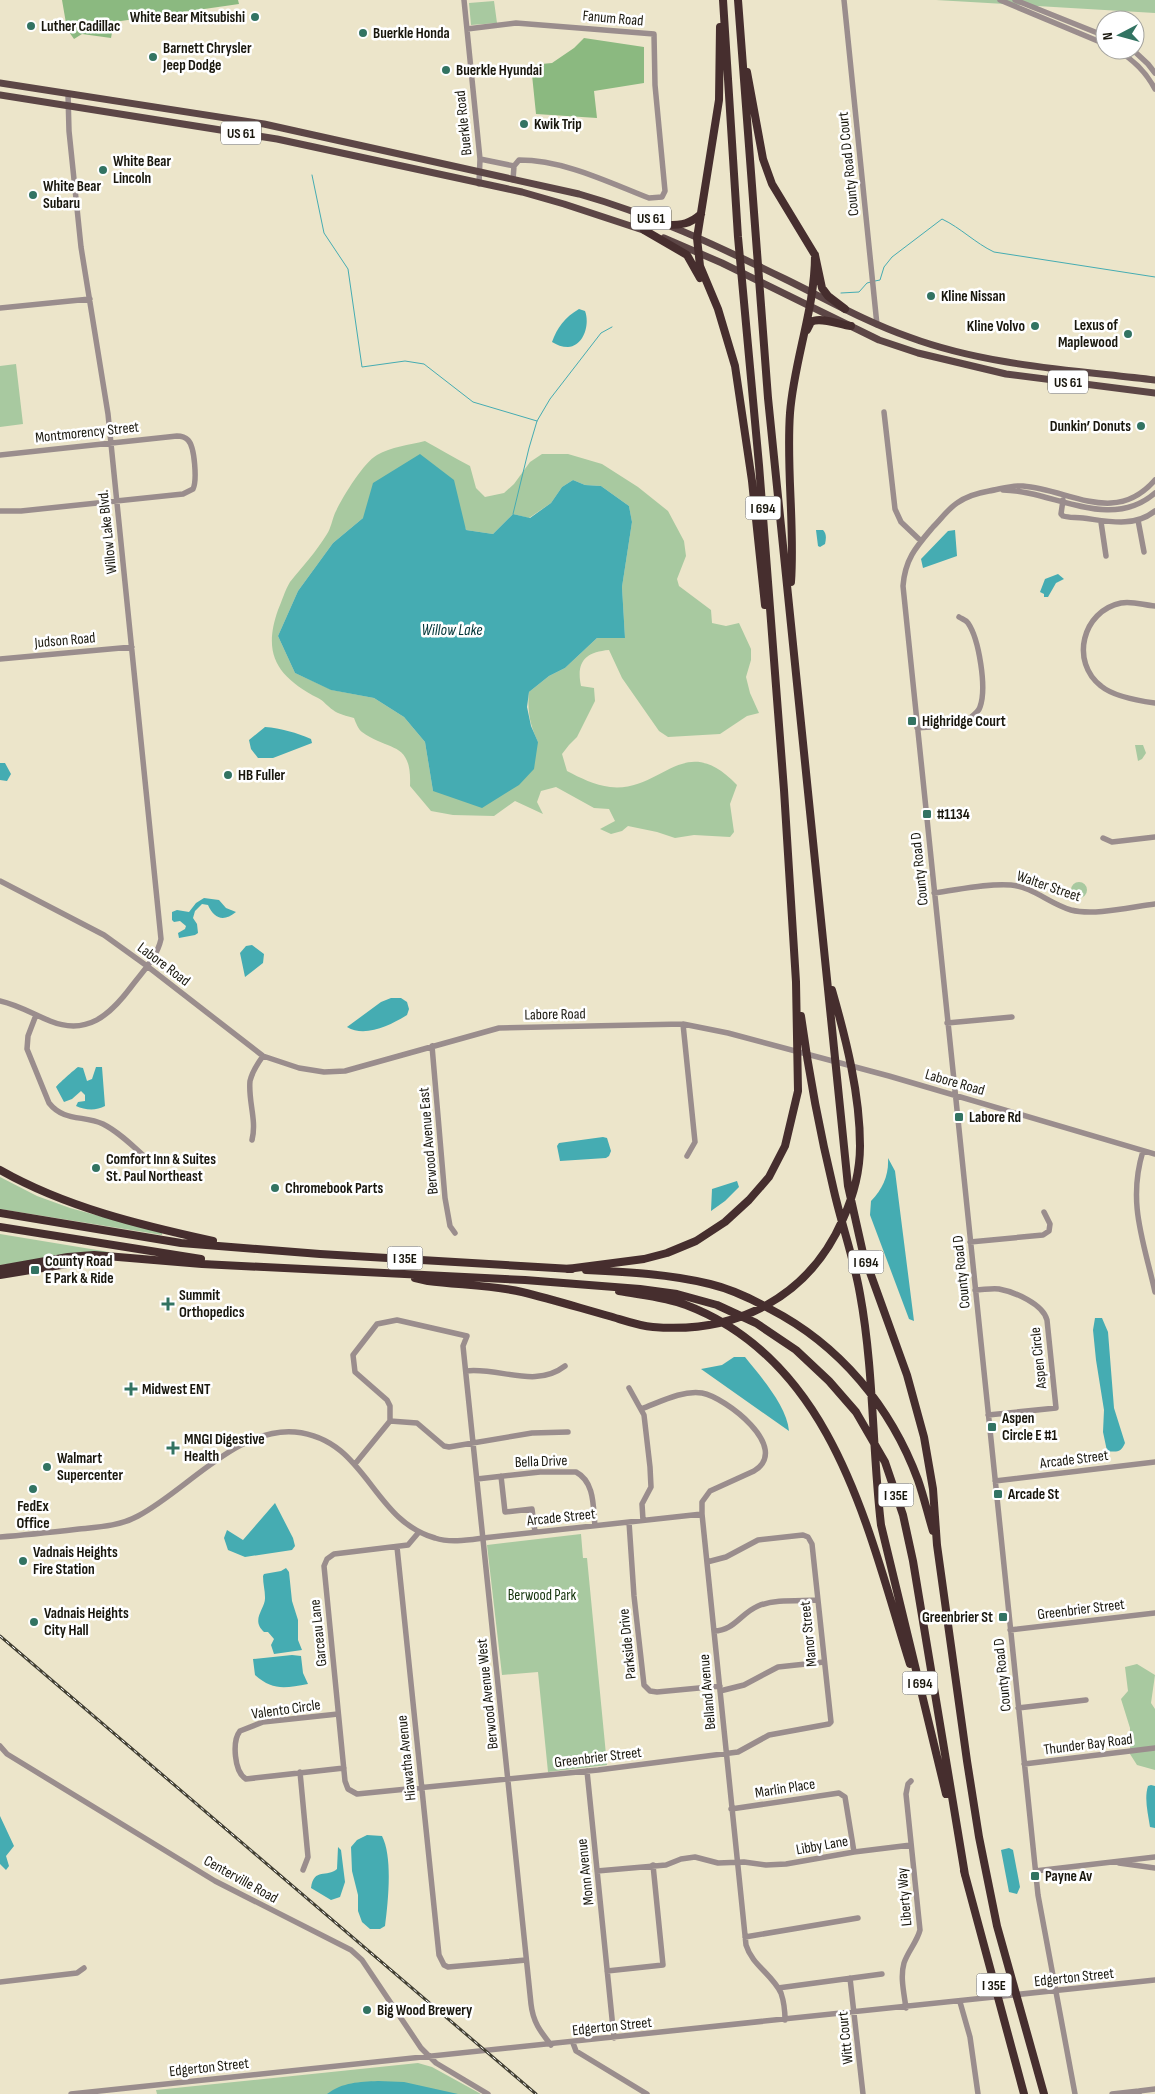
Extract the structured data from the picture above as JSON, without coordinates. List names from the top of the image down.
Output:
{
  "streets": {
    "highway": ["I 694", "I 35E"],
    "main road": ["US 61"],
    "street": [
      "Fanum Road",
      "Buerkle Road",
      "County Road D Court",
      "Montmorency Street",
      "Willow Lake Blvd.",
      "Judson Road",
      "County Road D",
      "Walter Street",
      "Labore Road",
      "Berwood Avenue East",
      "Aspen Circle",
      "Arcade Street",
      "Bella Drive",
      "Greenbrier Street",
      "Garceau Lane",
      "Manor Street",
      "Parkside Drive",
      "Belland Avenue",
      "Berwood Avenue West",
      "Valento Circle",
      "Thunder Bay Road",
      "Hiawatha Avenue",
      "Marlin Place",
      "Libby Lane",
      "Monn Avenue",
      "Centerville Road",
      "Liberty Way",
      "Edgerton Street",
      "Witt Court"
    ]
  },
  "crossings": [
    ["Fanum Road", "Buerkle Road"],
    ["Buerkle Road", "US 61"],
    ["US 61", "County Road D Court"],
    ["US 61", "Willow Lake Blvd."],
    ["Montmorency Street", "Willow Lake Blvd."],
    ["I 694", "I 35E"],
    ["Willow Lake Blvd.", "Judson Road"],
    ["Willow Lake Blvd.", "Labore Road"],
    ["County Road D", "Walter Street"],
    ["County Road D", "Labore Road"],
    ["County Road D", "Aspen Circle"],
    ["County Road D", "Arcade Street"],
    ["County Road D", "Greenbrier Street"],
    ["County Road D", "Thunder Bay Road"],
    ["County Road D", "Edgerton Street"],
    ["Labore Road", "Berwood Avenue East"],
    ["Arcade Street", "Bella Drive"],
    ["Arcade Street", "Garceau Lane"],
    ["Arcade Street", "Parkside Drive"],
    ["Arcade Street", "Belland Avenue"],
    ["Arcade Street", "Berwood Avenue West"],
    ["Bella Drive", "Berwood Avenue West"],
    ["Greenbrier Street", "Garceau Lane"],
    ["Greenbrier Street", "Manor Street"],
    ["Greenbrier Street", "Belland Avenue"],
    ["Greenbrier Street", "Berwood Avenue West"],
    ["Greenbrier Street", "Hiawatha Avenue"],
    ["Greenbrier Street", "Monn Avenue"],
    ["Garceau Lane", "Valento Circle"],
    ["Garceau Lane", "Hiawatha Avenue"],
    ["Manor Street", "Belland Avenue"],
    ["Parkside Drive", "Belland Avenue"],
    ["Belland Avenue", "Marlin Place"],
    ["Belland Avenue", "Libby Lane"],
    ["Belland Avenue", "Edgerton Street"],
    ["Berwood Avenue West", "Hiawatha Avenue"],
    ["Berwood Avenue West", "Edgerton Street"],
    ["Marlin Place", "Libby Lane"],
    ["Libby Lane", "Liberty Way"],
    ["Monn Avenue", "Edgerton Street"],
    ["Centerville Road", "Edgerton Street"],
    ["Liberty Way", "Edgerton Street"],
    ["Edgerton Street", "Witt Court"]
  ],
  "water": ["Willow Lake"],
  "parks": ["Berwood Park"],
  "places": {
    "other": [
      "White Bear Mitsubishi",
      "Luther Cadillac",
      "Buerkle Honda",
      "Barnett Chrysler Jeep Dodge",
      "Buerkle Hyundai",
      "Kwik Trip",
      "White Bear Lincoln",
      "White Bear Subaru",
      "Kline Nissan",
      "Kline Volvo",
      "Lexus of Maplewood",
      "Dunkin’ Donuts",
      "HB Fuller",
      "Comfort Inn & Suites St. Paul Northeast",
      "Chromebook Parts",
      "Walmart Supercenter",
      "FedEx Office",
      "Vadnais Heights Fire Station",
      "Vadnais Heights City Hall",
      "Big Wood Brewery"
    ],
    "transit": [
      "Highridge Court",
      "#1134",
      "Labore Rd",
      "County Road E Park & Ride",
      "Aspen Circle E #1",
      "Arcade St",
      "Greenbrier St",
      "Payne Av"
    ],
    "health": ["Summit Orthopedics", "Midwest ENT", "MNGI Digestive Health"]
  },
  "north": "left"
}
